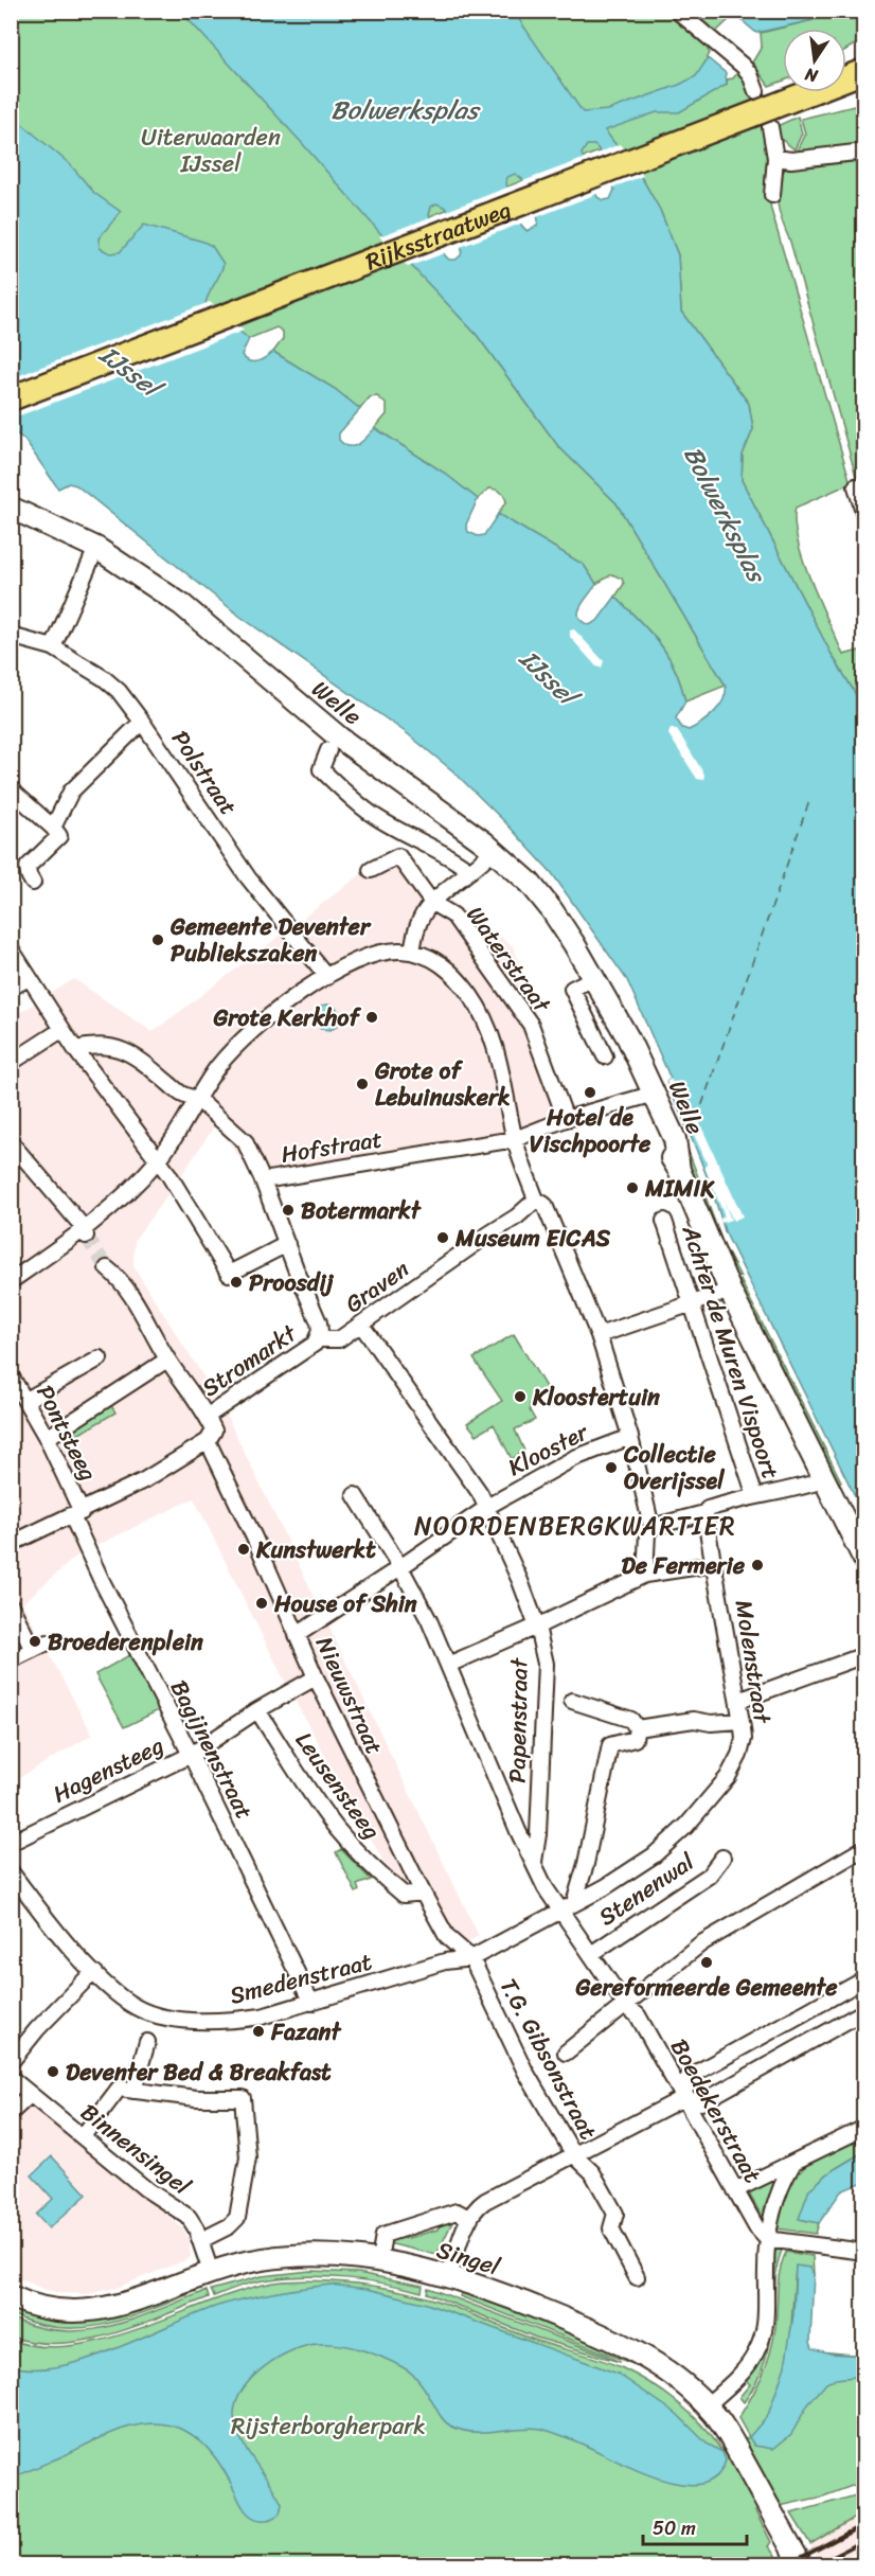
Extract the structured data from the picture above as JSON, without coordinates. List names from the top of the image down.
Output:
{
  "streets": {
    "main road": ["Rijksstraatweg"],
    "street": [
      "Welle",
      "Polstraat",
      "Waterstraat",
      "Hofstraat",
      "Graven",
      "Achter de Muren Vispoort",
      "Stromarkt",
      "Pontsteeg",
      "Klooster",
      "Molenstraat",
      "Nieuwstraat",
      "Papenstraat",
      "Bagijnenstraat",
      "Hagensteeg",
      "Leusensteeg",
      "Stenenwal",
      "Smedenstraat",
      "T.G. Gibsonstraat",
      "Boedekerstraat",
      "Binnensingel",
      "Singel"
    ]
  },
  "crossings": [
    ["Welle", "Hofstraat"],
    ["Waterstraat", "Hofstraat"],
    ["Hofstraat", "Stromarkt"],
    ["Graven", "Stromarkt"],
    ["Graven", "Papenstraat"],
    ["Stromarkt", "Nieuwstraat"],
    ["Pontsteeg", "Bagijnenstraat"],
    ["Klooster", "Nieuwstraat"],
    ["Klooster", "Papenstraat"],
    ["Klooster", "Boedekerstraat"],
    ["Molenstraat", "Nieuwstraat"],
    ["Molenstraat", "Smedenstraat"],
    ["Molenstraat", "T.G. Gibsonstraat"],
    ["Molenstraat", "Boedekerstraat"],
    ["Nieuwstraat", "Hagensteeg"],
    ["Nieuwstraat", "Leusensteeg"],
    ["Nieuwstraat", "Smedenstraat"],
    ["Nieuwstraat", "T.G. Gibsonstraat"],
    ["Papenstraat", "Boedekerstraat"],
    ["Bagijnenstraat", "Hagensteeg"],
    ["Bagijnenstraat", "Smedenstraat"],
    ["Hagensteeg", "Leusensteeg"],
    ["Stenenwal", "Boedekerstraat"],
    ["Smedenstraat", "T.G. Gibsonstraat"],
    ["Binnensingel", "Singel"]
  ],
  "districts": ["NOORDENBERGKWARTIER"],
  "water": ["Bolwerksplas", "IJssel"],
  "parks": ["Uiterwaarden IJssel", "Rijsterborgherpark"],
  "places": [
    "Gemeente Deventer Publiekszaken",
    "Grote Kerkhof",
    "Grote of Lebuinuskerk",
    "Hotel de Vischpoorte",
    "MIMIK",
    "Botermarkt",
    "Museum EICAS",
    "Proosdij",
    "Kloostertuin",
    "Collectie Overijssel",
    "Kunstwerkt",
    "De Fermerie",
    "House of Shin",
    "Broederenplein",
    "Gereformeerde Gemeente",
    "Fazant",
    "Deventer Bed & Breakfast"
  ],
  "scale_bar": "50 m",
  "north": "bottom"
}
